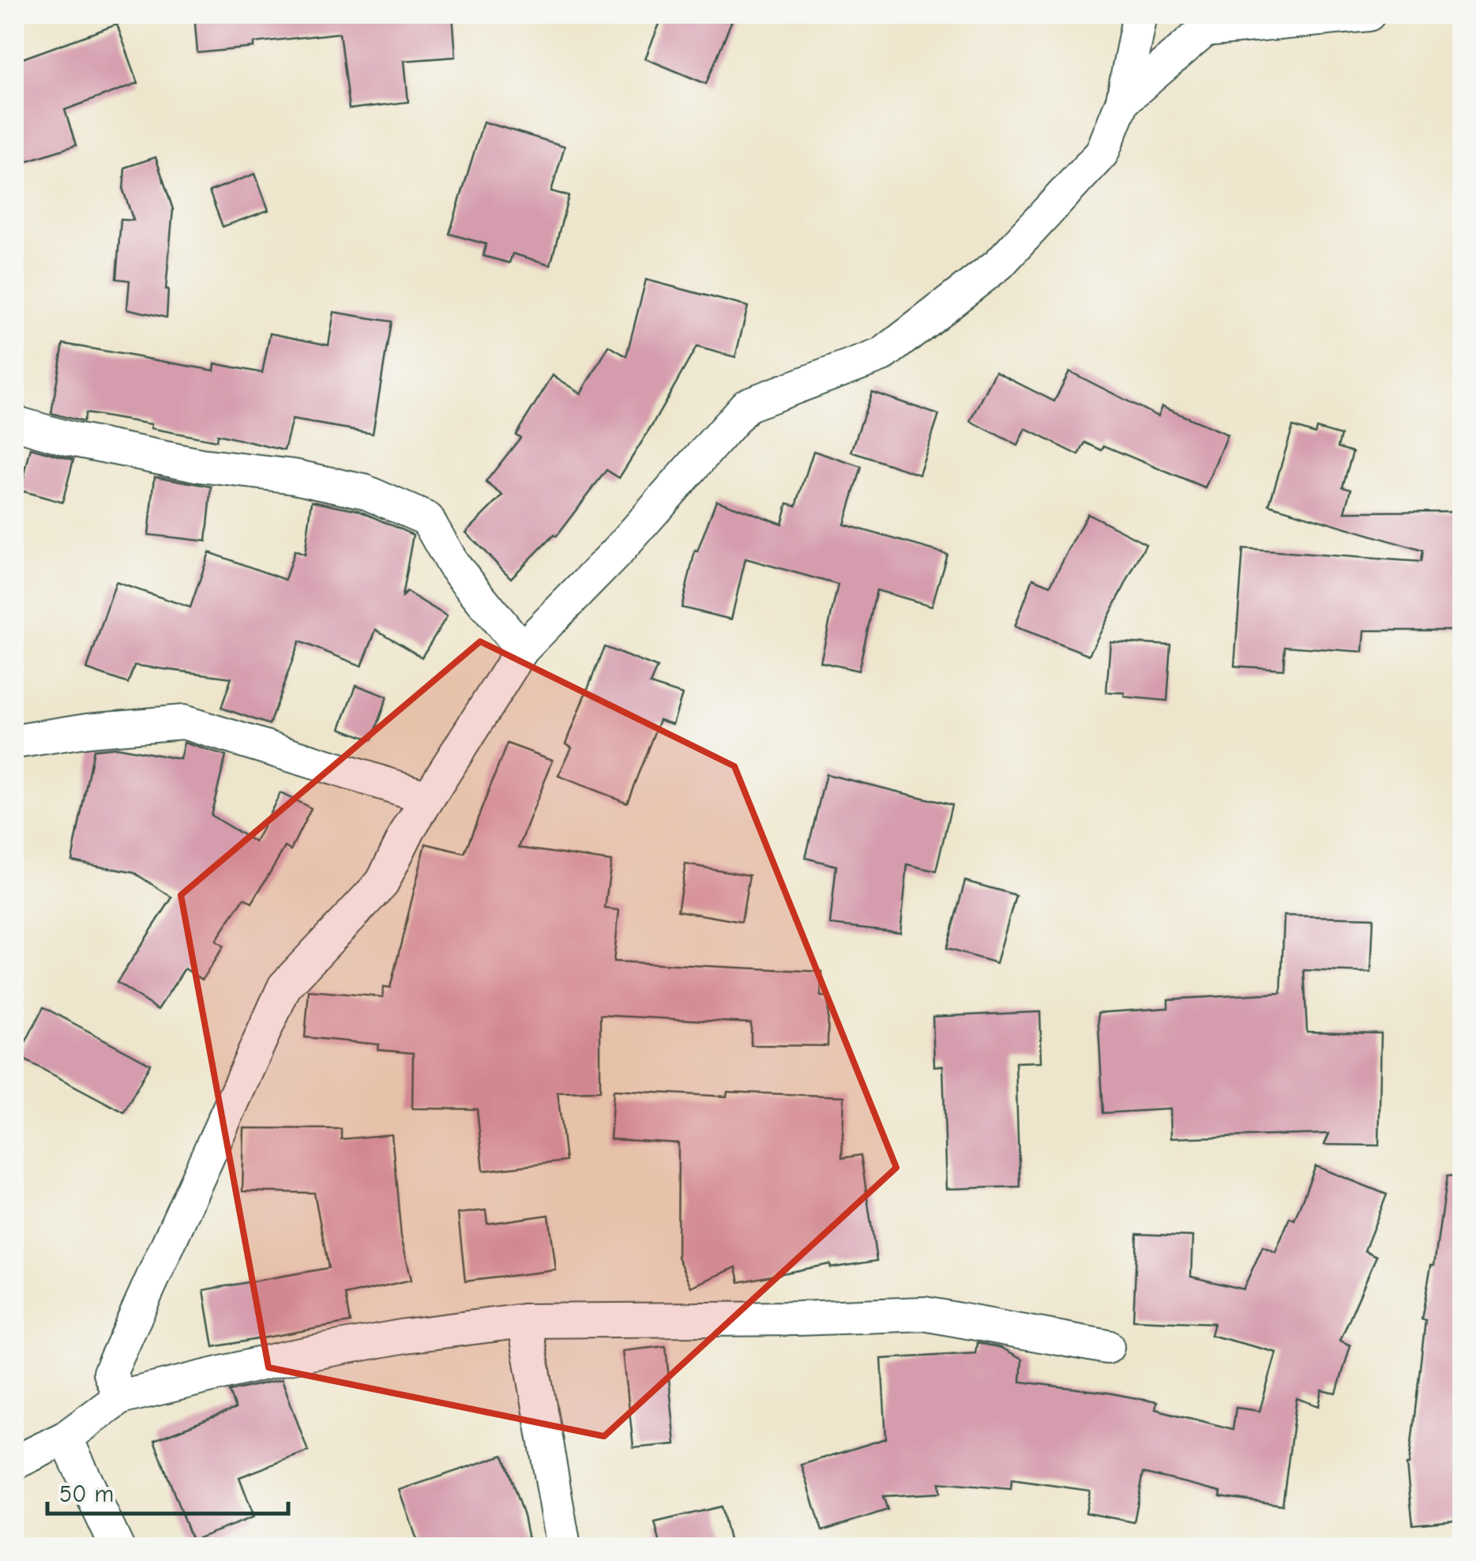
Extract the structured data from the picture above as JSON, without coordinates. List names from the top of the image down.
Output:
{
  "scale_bar": "50 m"
}
